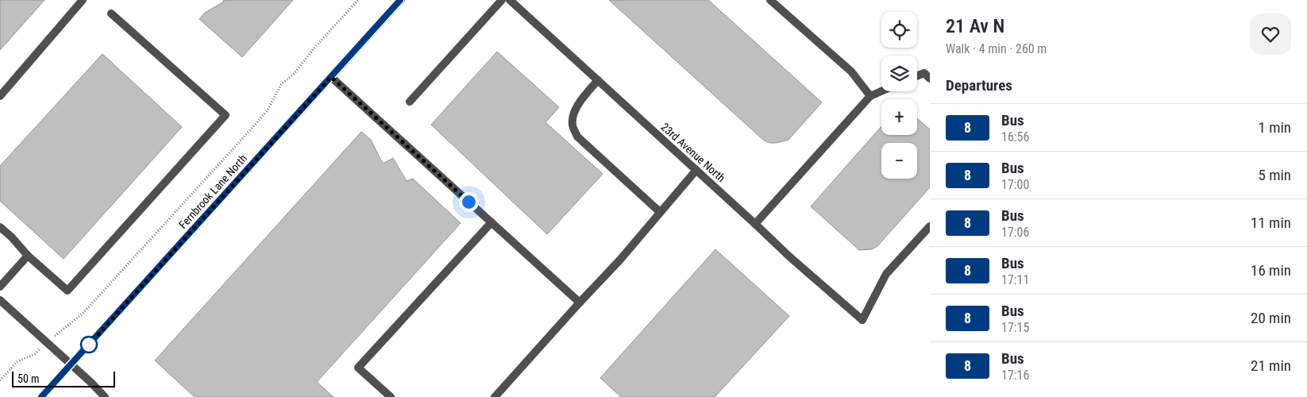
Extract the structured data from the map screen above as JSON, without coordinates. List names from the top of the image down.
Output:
{
  "streets": {
    "street": ["23rd Avenue North", "Fernbrook Lane North"]
  },
  "lines": ["bus line 8"],
  "scale_bar": "50 m",
  "page": {
    "heading": [
      ["21 Av N", "Walk · 4 min · 260 m"],
      "Departures"
    ],
    "map_buttons": ["+", "−"],
    "list": [
      {
        "mark": "8",
        "name": "Bus",
        "note": "16:56",
        "value": "1 min"
      },
      {
        "mark": "8",
        "name": "Bus",
        "note": "17:00",
        "value": "5 min"
      },
      {
        "mark": "8",
        "name": "Bus",
        "note": "17:06",
        "value": "11 min"
      },
      {
        "mark": "8",
        "name": "Bus",
        "note": "17:11",
        "value": "16 min"
      },
      {
        "mark": "8",
        "name": "Bus",
        "note": "17:15",
        "value": "20 min"
      },
      {
        "mark": "8",
        "name": "Bus",
        "note": "17:16",
        "value": "21 min"
      }
    ],
    "scale": "50 m"
  }
}
